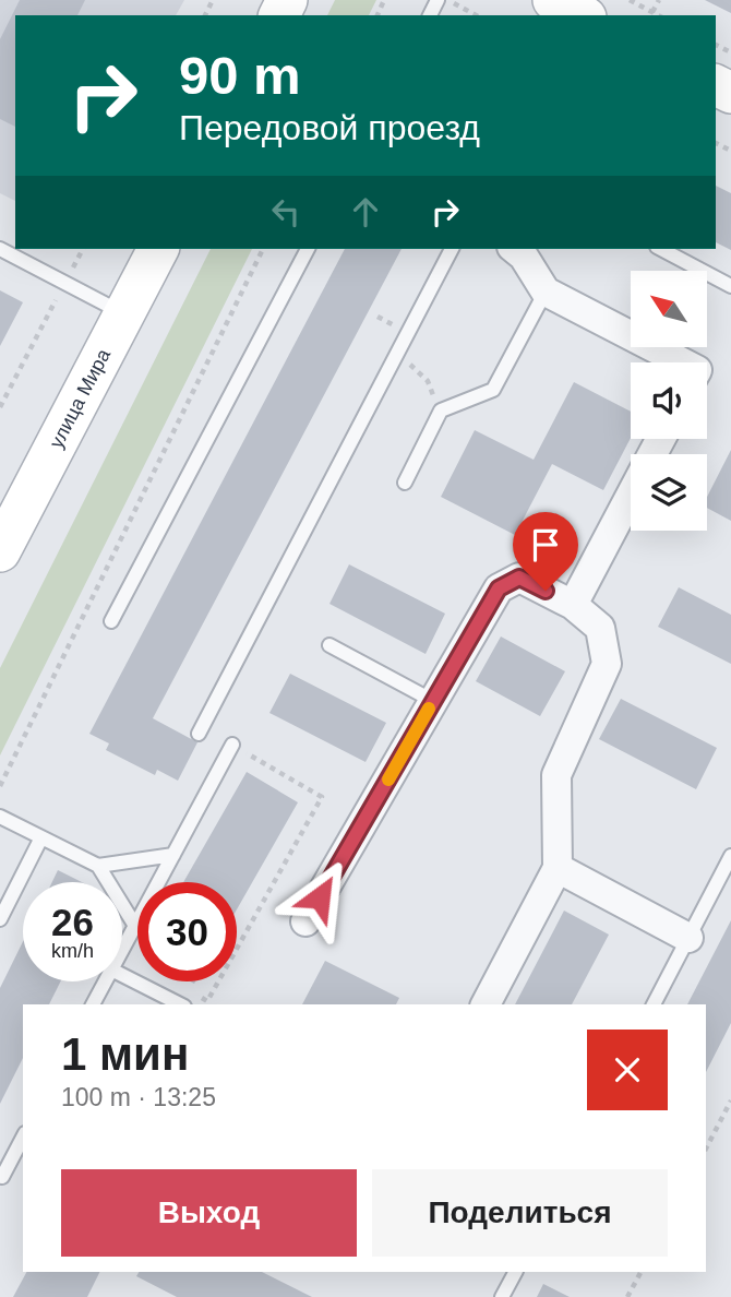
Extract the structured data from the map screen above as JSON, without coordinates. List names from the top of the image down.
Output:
{
  "streets": {
    "main road": ["улица Мира"]
  },
  "north": "top left",
  "page": {
    "turn": ["90 m", "Передовой проезд"],
    "speed": "26 km/h",
    "limit": "30",
    "heading": ["1 мин", "100 m · 13:25"],
    "buttons": ["Выход", "Поделиться"]
  }
}
